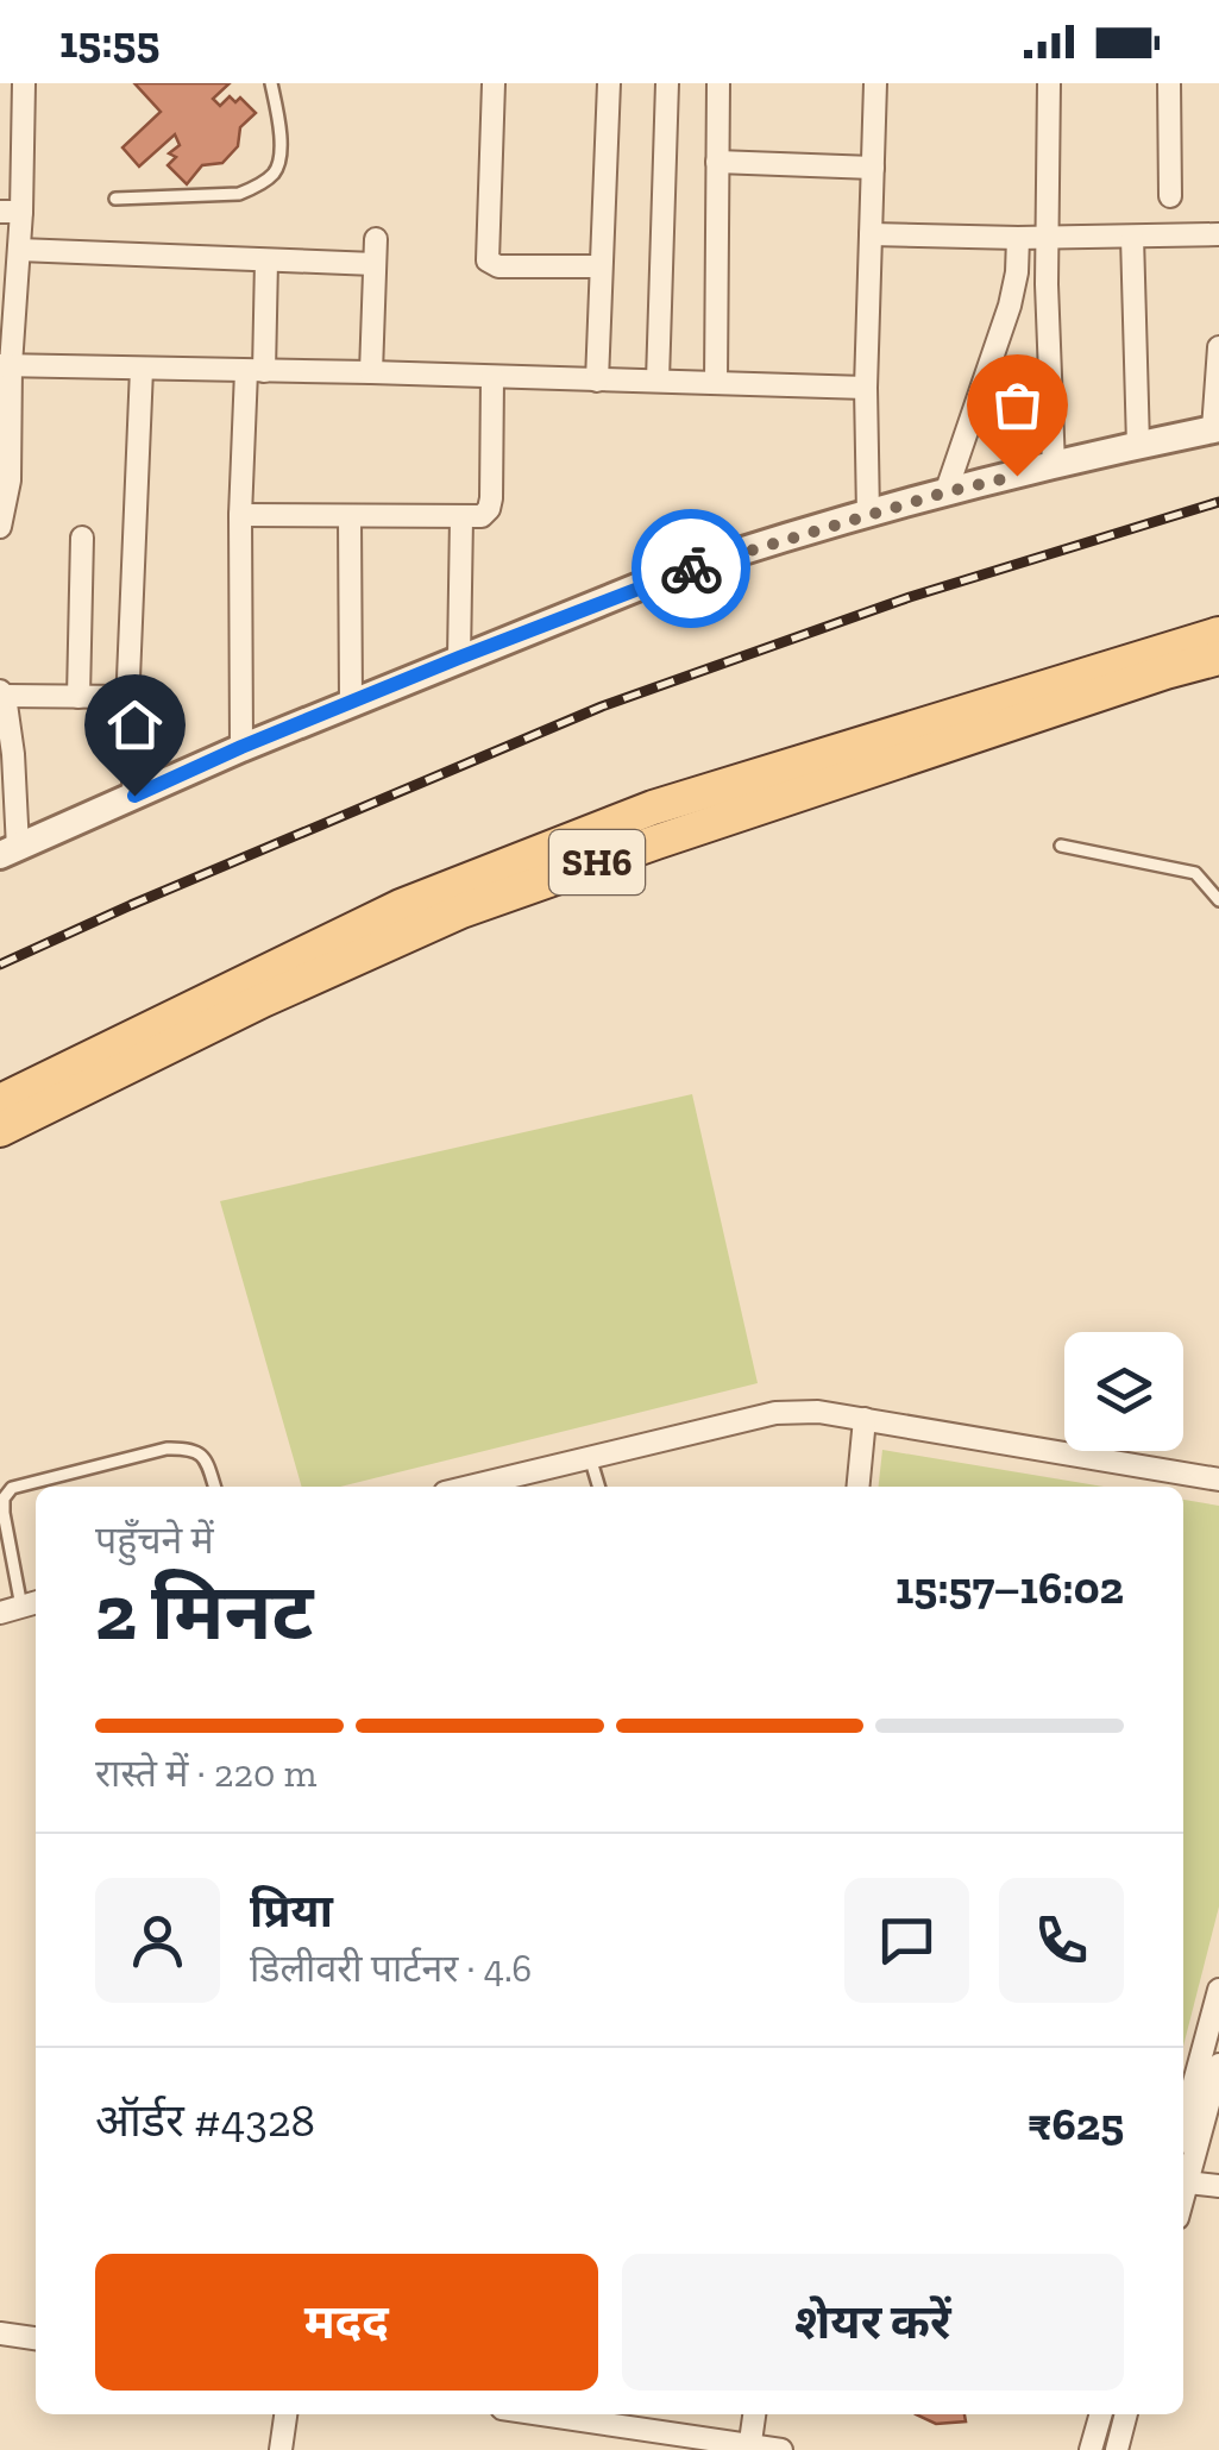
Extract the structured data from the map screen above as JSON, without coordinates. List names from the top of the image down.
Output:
{
  "streets": {
    "main road": ["SH6"]
  },
  "page": {
    "status": "15:55",
    "heading": ["2 मिनट", "पहुँचने में", "15:57–16:02"],
    "panel": [
      "प्रिया",
      "डिलीवरी पार्टनर · 4.6",
      "ऑर्डर #4328",
      "₹625"
    ],
    "bar": "रास्ते में · 220 m",
    "buttons": ["मदद", "शेयर करें"]
  }
}
